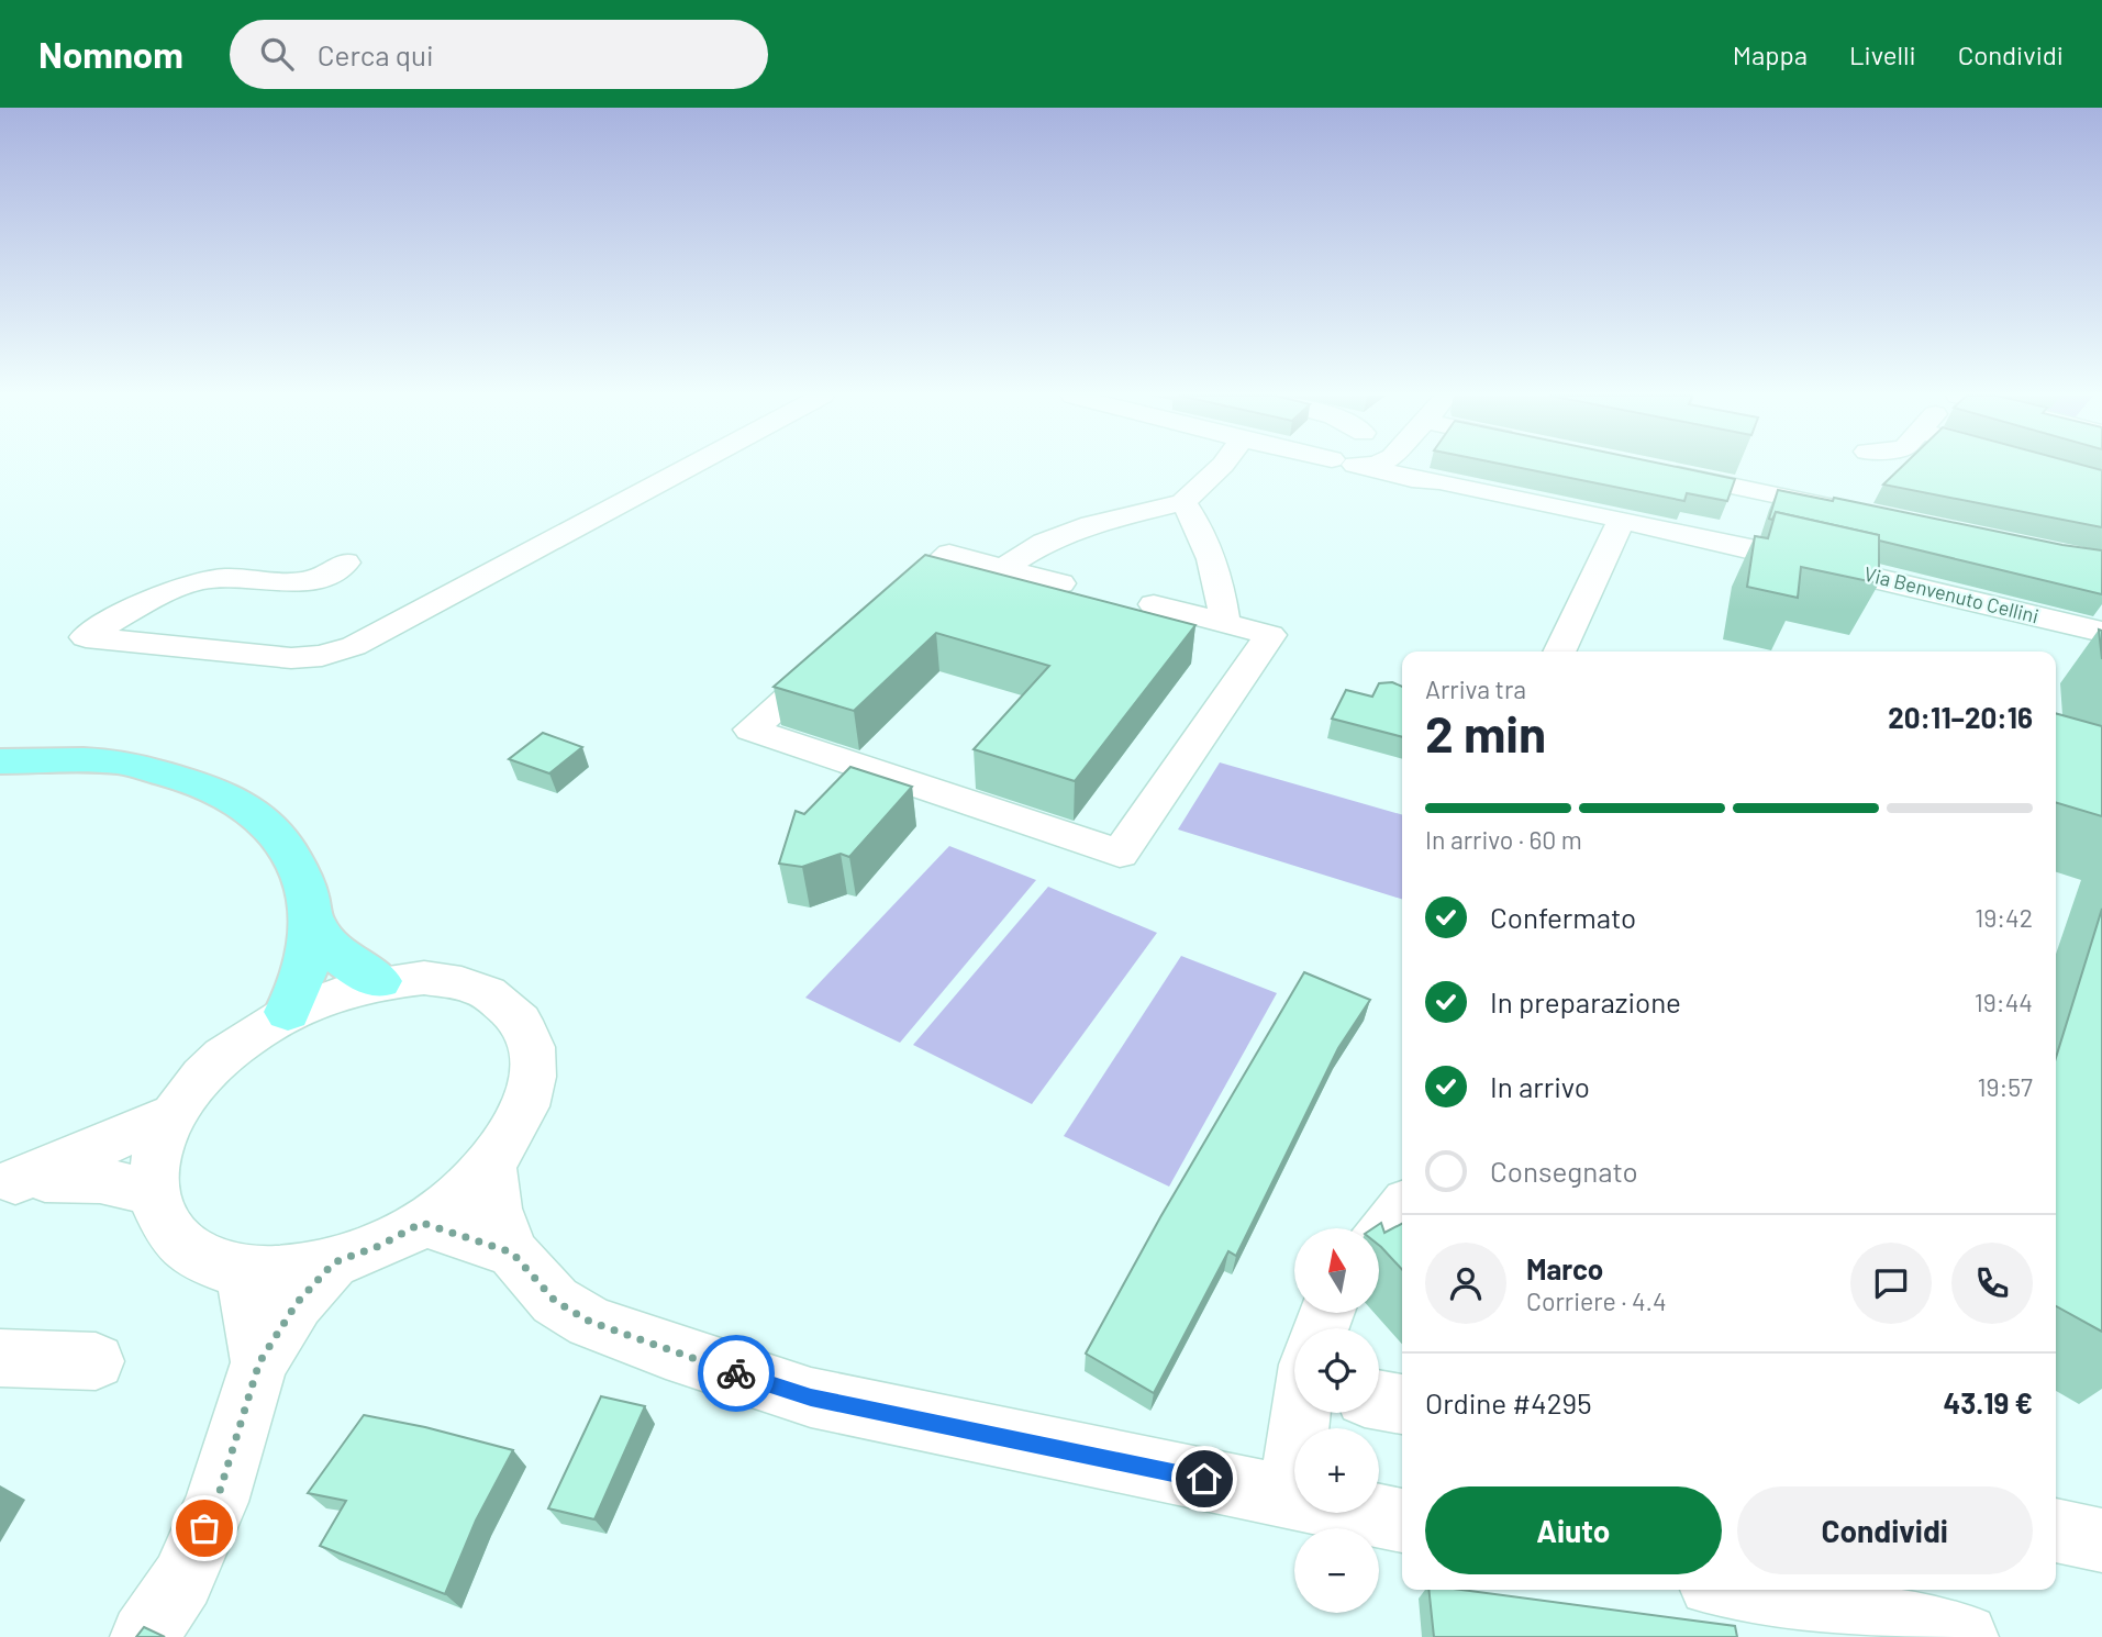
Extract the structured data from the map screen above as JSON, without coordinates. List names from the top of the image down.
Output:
{
  "streets": {
    "street": ["Via Benvenuto Cellini"]
  },
  "north": "top",
  "page": {
    "header": "Nomnom",
    "search": "Cerca qui",
    "nav": ["Mappa", "Livelli", "Condividi"],
    "heading": ["2 min", "Arriva tra", "20:11–20:16"],
    "panel": [
      "Marco",
      "Corriere · 4.4",
      "Ordine #4295",
      "43.19 €"
    ],
    "bar": "In arrivo · 60 m",
    "list": [
      ["Confermato", "19:42"],
      ["In preparazione", "19:44"],
      ["In arrivo", "19:57"],
      "Consegnato"
    ],
    "map_buttons": ["+", "−"],
    "buttons": ["Aiuto", "Condividi"]
  }
}
